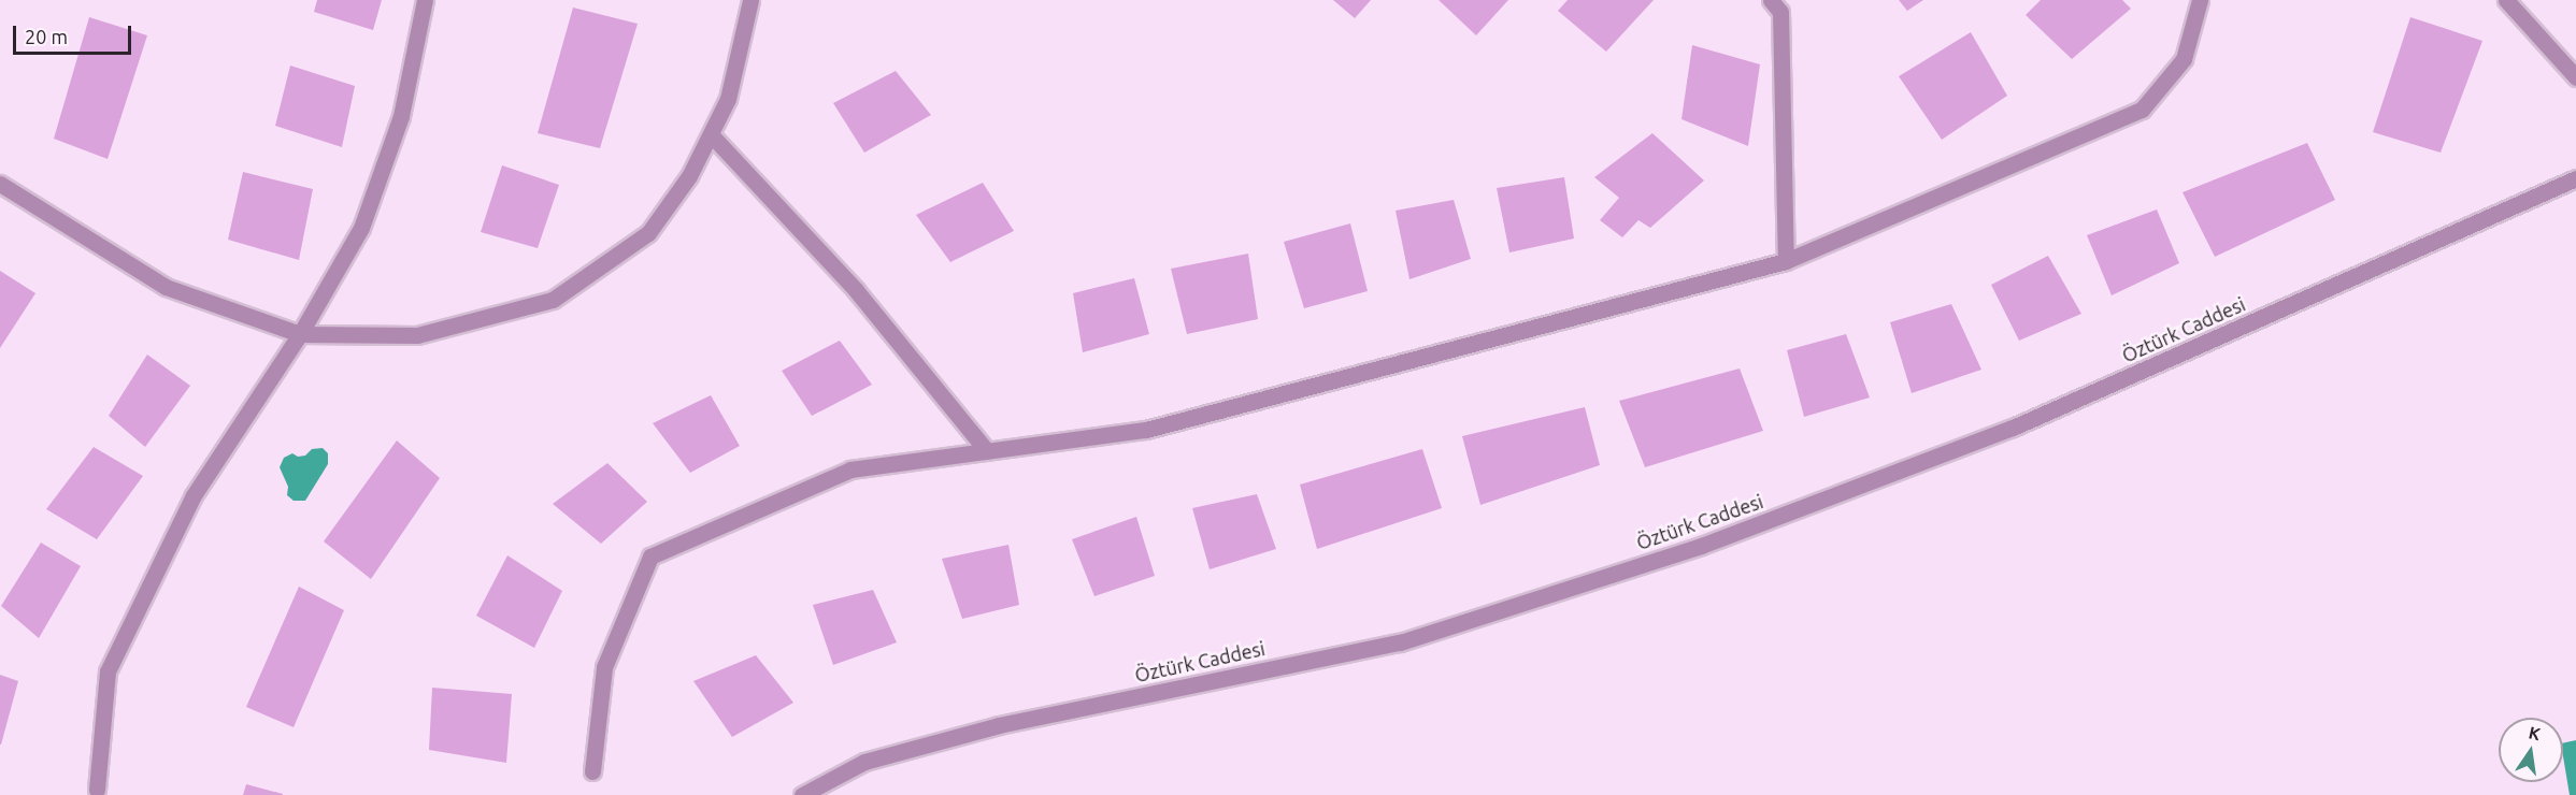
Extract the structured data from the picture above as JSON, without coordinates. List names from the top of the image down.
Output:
{
  "streets": {
    "street": ["Öztürk Caddesi"]
  },
  "scale_bar": "20 m",
  "north": "top"
}
